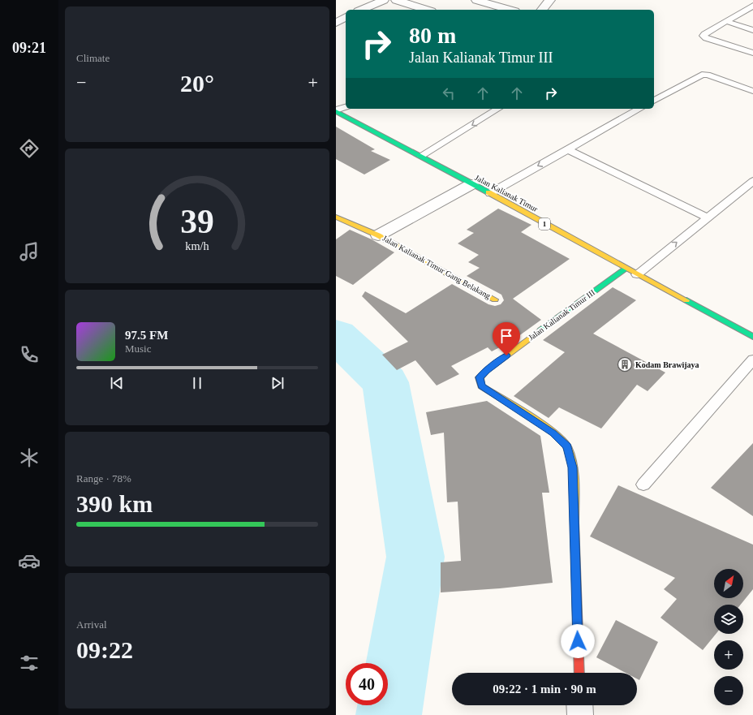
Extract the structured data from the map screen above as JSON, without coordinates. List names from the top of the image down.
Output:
{
  "streets": {
    "main road": [
      "Jalan Kalianak Timur",
      "1",
      "Jalan Kalianak Timur Gang Belakang",
      "Jalan Kalianak Timur III"
    ]
  },
  "crossings": [
    ["Jalan Kalianak Timur", "Jalan Kalianak Timur Gang Belakang"],
    ["Jalan Kalianak Timur", "Jalan Kalianak Timur III"]
  ],
  "places": {
    "building": ["Kodam Brawijaya"]
  },
  "north": "top right",
  "page": {
    "tabs": "09:21",
    "tile": [
      "Climate",
      ["Range · 78%", "390 km"],
      ["Arrival", "09:22"]
    ],
    "turn": ["80 m", "Jalan Kalianak Timur III"],
    "heat": ["−", "20°", "+"],
    "song": ["97.5 FM", "Music"],
    "map_buttons": ["+", "−"],
    "limit": "40",
    "trip": "09:22 · 1 min · 90 m",
    "gauge": ["39", "km/h"]
  }
}
